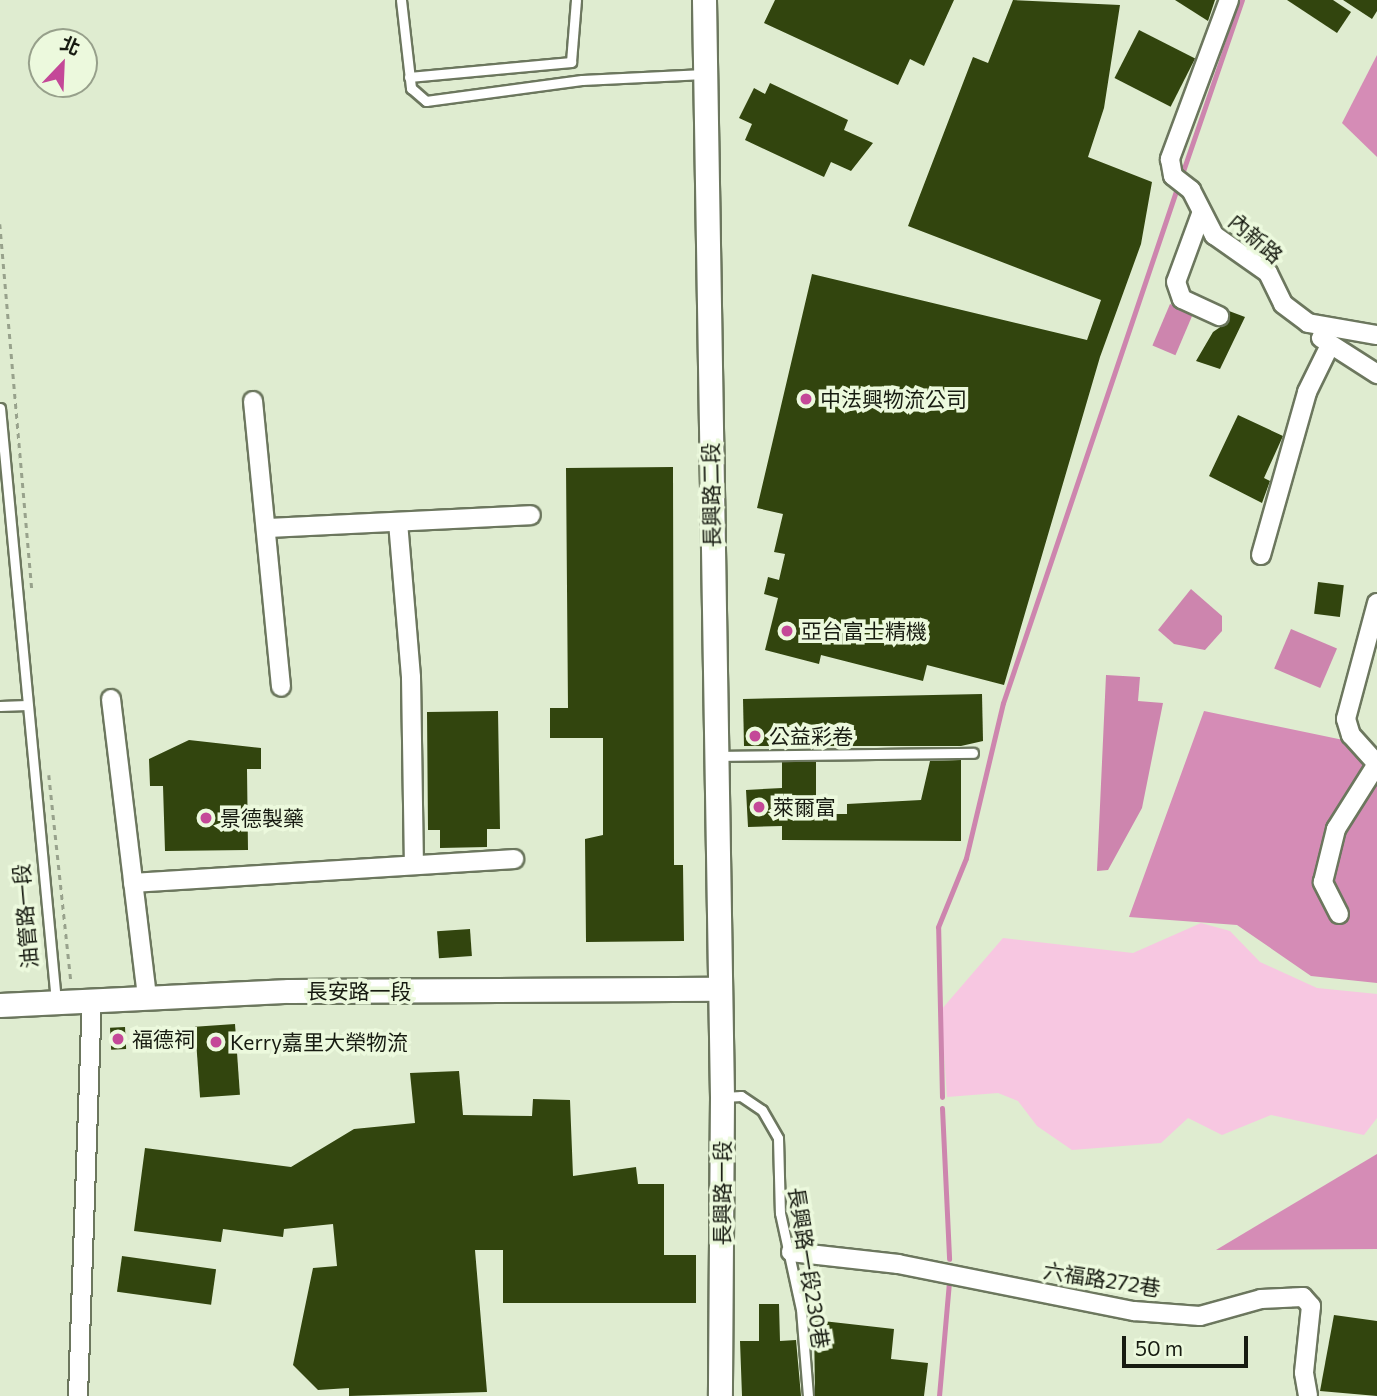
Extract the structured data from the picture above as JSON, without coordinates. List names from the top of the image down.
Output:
{
  "streets": {
    "street": [
      "內新路",
      "長興路二段",
      "長安路一段",
      "長興路一段",
      "六福路272巷"
    ],
    "lane": ["油管路一段", "長興路一段230巷"]
  },
  "crossings": [
    ["長興路二段", "長安路一段"],
    ["長興路二段", "長興路一段"],
    ["油管路一段", "長安路一段"],
    ["長安路一段", "長興路一段"],
    ["長興路一段", "長興路一段230巷"],
    ["長興路一段230巷", "六福路272巷"]
  ],
  "places": [
    "中法興物流公司",
    "亞台富士精機",
    "公益彩卷",
    "萊爾富",
    "景德製藥",
    "福德祠",
    "Kerry嘉里大榮物流"
  ],
  "scale_bar": "50 m",
  "north": "top right"
}
